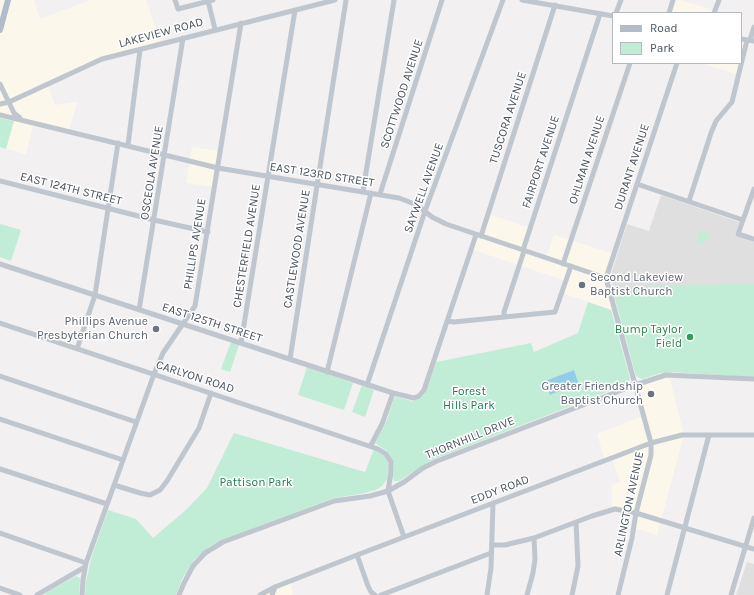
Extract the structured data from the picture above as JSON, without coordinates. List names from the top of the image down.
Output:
{
  "streets": {
    "street": [
      "LAKEVIEW ROAD",
      "SCOTTWOOD AVENUE",
      "TUSCORA AVENUE",
      "OHLMAN AVENUE",
      "FAIRPORT AVENUE",
      "DURANT AVENUE",
      "OSCEOLA AVENUE",
      "EAST 123RD STREET",
      "SAYWELL AVENUE",
      "EAST 124TH STREET",
      "PHILLIPS AVENUE",
      "CHESTERFIELD AVENUE",
      "CASTLEWOOD AVENUE",
      "EAST 125TH STREET",
      "CARLYON ROAD",
      "THORNHILL DRIVE",
      "EDDY ROAD",
      "ARLINGTON AVENUE"
    ]
  },
  "crossings": [
    ["LAKEVIEW ROAD", "OSCEOLA AVENUE"],
    ["LAKEVIEW ROAD", "PHILLIPS AVENUE"],
    ["LAKEVIEW ROAD", "CHESTERFIELD AVENUE"],
    ["SCOTTWOOD AVENUE", "EAST 123RD STREET"],
    ["TUSCORA AVENUE", "EAST 123RD STREET"],
    ["TUSCORA AVENUE", "EAST 125TH STREET"],
    ["OHLMAN AVENUE", "EAST 123RD STREET"],
    ["FAIRPORT AVENUE", "EAST 123RD STREET"],
    ["DURANT AVENUE", "EAST 123RD STREET"],
    ["DURANT AVENUE", "ARLINGTON AVENUE"],
    ["OSCEOLA AVENUE", "EAST 123RD STREET"],
    ["OSCEOLA AVENUE", "EAST 124TH STREET"],
    ["OSCEOLA AVENUE", "EAST 125TH STREET"],
    ["EAST 123RD STREET", "SAYWELL AVENUE"],
    ["EAST 123RD STREET", "PHILLIPS AVENUE"],
    ["EAST 123RD STREET", "CHESTERFIELD AVENUE"],
    ["EAST 123RD STREET", "CASTLEWOOD AVENUE"],
    ["EAST 123RD STREET", "ARLINGTON AVENUE"],
    ["SAYWELL AVENUE", "EAST 125TH STREET"],
    ["EAST 124TH STREET", "PHILLIPS AVENUE"],
    ["PHILLIPS AVENUE", "EAST 125TH STREET"],
    ["PHILLIPS AVENUE", "CARLYON ROAD"],
    ["CHESTERFIELD AVENUE", "EAST 125TH STREET"],
    ["CASTLEWOOD AVENUE", "EAST 125TH STREET"],
    ["CARLYON ROAD", "THORNHILL DRIVE"],
    ["THORNHILL DRIVE", "ARLINGTON AVENUE"],
    ["EDDY ROAD", "ARLINGTON AVENUE"]
  ],
  "parks": ["Forest Hills Park", "Pattison Park"],
  "places": [
    "Second Lakeview Baptist Church",
    "Phillips Avenue Presbyterian Church",
    "Bump Taylor Field",
    "Greater Friendship Baptist Church"
  ],
  "legend": ["Road", "Park"]
}
